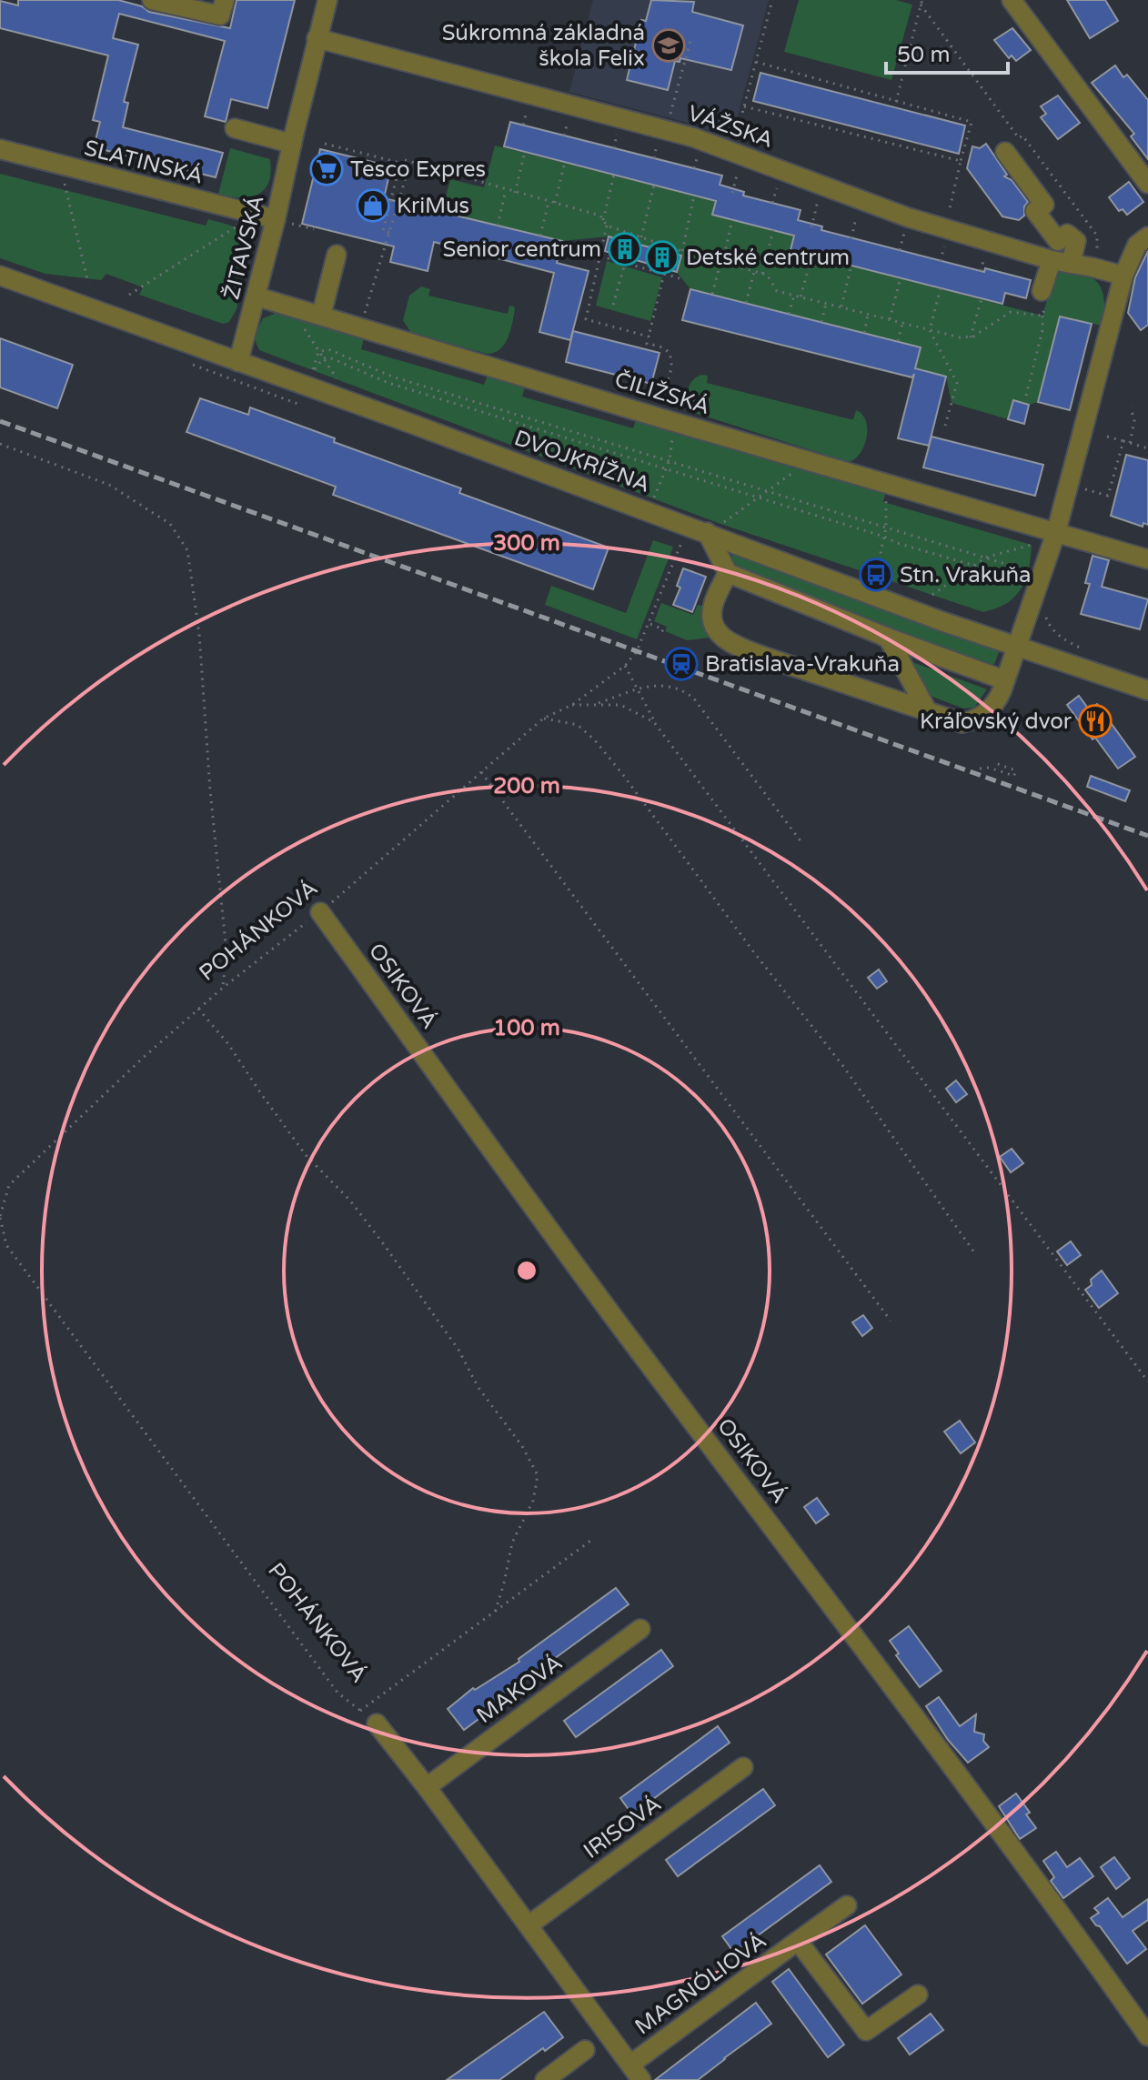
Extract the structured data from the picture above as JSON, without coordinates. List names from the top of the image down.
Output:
{
  "streets": {
    "street": [
      "VÁŽSKA",
      "SLATINSKÁ",
      "ŽITAVSKÁ",
      "ČILIŽSKÁ",
      "DVOJKRÍŽNA",
      "OSIKOVÁ",
      "MAKOVÁ",
      "IRISOVÁ",
      "MAGNÓLIOVÁ"
    ],
    "path": ["POHÁNKOVÁ"]
  },
  "crossings": [
    ["VÁŽSKA", "ŽITAVSKÁ"],
    ["SLATINSKÁ", "ŽITAVSKÁ"],
    ["ŽITAVSKÁ", "ČILIŽSKÁ"],
    ["ŽITAVSKÁ", "DVOJKRÍŽNA"],
    ["POHÁNKOVÁ", "OSIKOVÁ"]
  ],
  "places": {
    "school or university": ["Súkromná základná škola Felix"],
    "supermarket": ["Tesco Expres"],
    "shop": ["KriMus"],
    "building": ["Senior centrum", "Detské centrum"],
    "bus stop": ["Stn. Vrakuňa"],
    "station": ["Bratislava-Vrakuňa"],
    "restaurant": ["Kráľovský dvor"]
  },
  "scale_bar": "50 m",
  "rings": ["300 m", "200 m", "100 m"]
}
